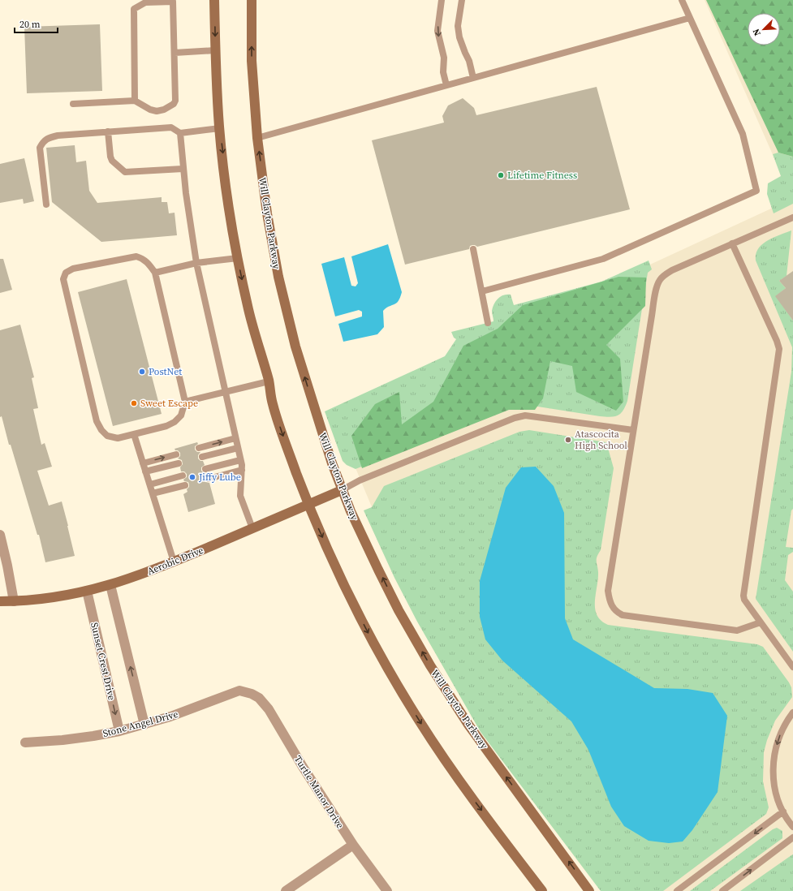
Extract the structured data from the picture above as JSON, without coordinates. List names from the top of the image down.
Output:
{
  "streets": {
    "main road": ["Will Clayton Parkway", "Aerobic Drive"],
    "street": ["Sunset Crest Drive", "Stone Angel Drive", "Turtle Manor Drive"]
  },
  "crossings": [
    ["Will Clayton Parkway", "Aerobic Drive"],
    ["Aerobic Drive", "Sunset Crest Drive"],
    ["Sunset Crest Drive", "Stone Angel Drive"],
    ["Stone Angel Drive", "Turtle Manor Drive"]
  ],
  "places": [
    "Lifetime Fitness",
    "PostNet",
    "Sweet Escape",
    "Atascocita High School",
    "Jiffy Lube"
  ],
  "scale_bar": "20 m",
  "north": "bottom left"
}
